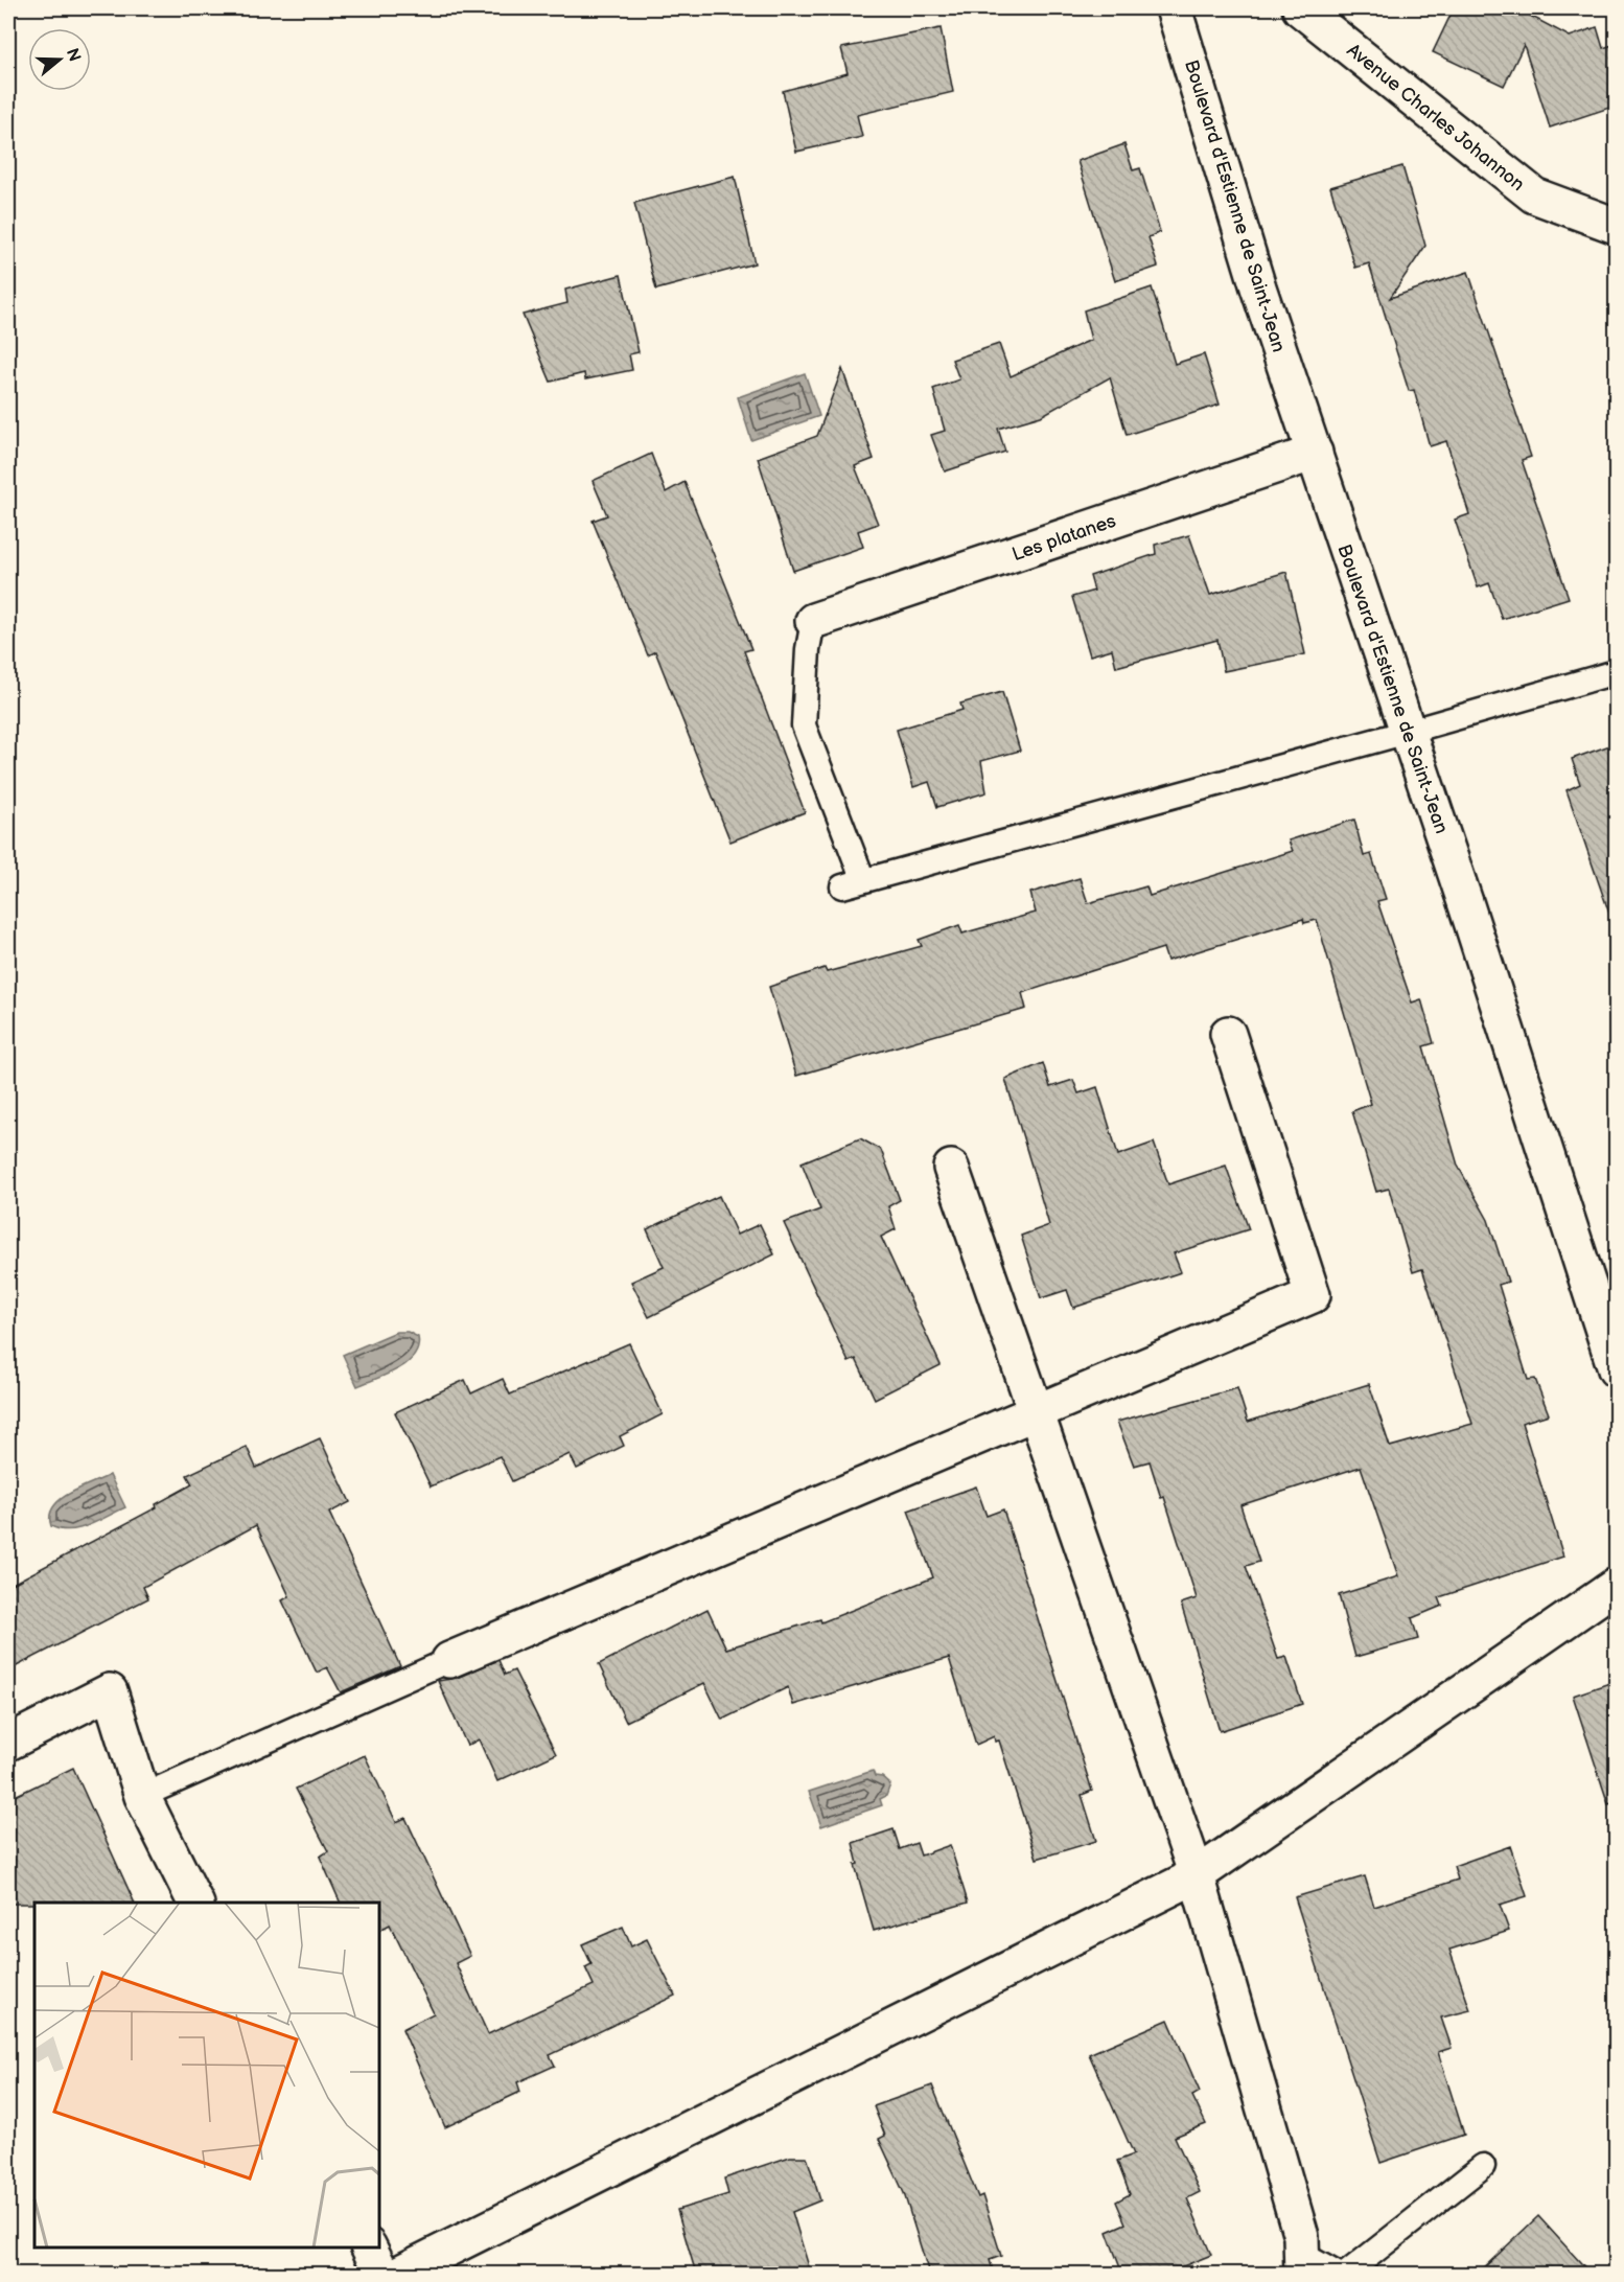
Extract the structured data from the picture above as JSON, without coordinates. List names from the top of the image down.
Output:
{
  "streets": {
    "street": ["Avenue Charles Johannon", "Boulevard d'Estienne de Saint-Jean", "Les platanes"]
  },
  "crossings": [
    ["Boulevard d'Estienne de Saint-Jean", "Les platanes"]
  ],
  "north": "right"
}
